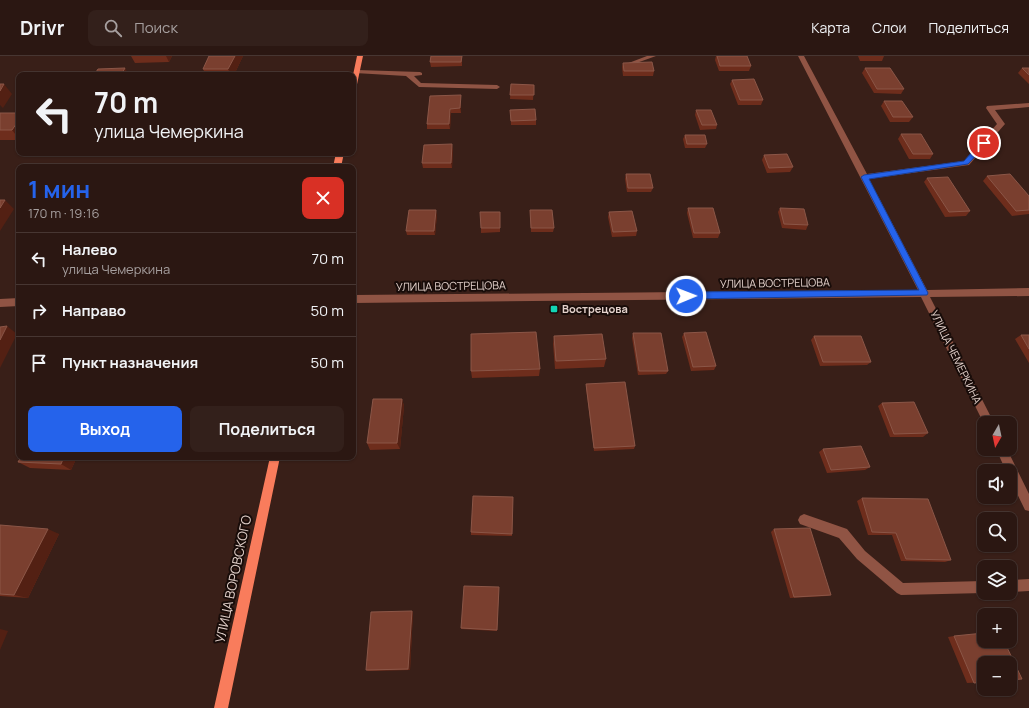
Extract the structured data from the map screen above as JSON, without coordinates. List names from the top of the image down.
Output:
{
  "streets": {
    "main road": ["УЛИЦА ВОРОВСКОГО"],
    "street": ["УЛИЦА ВОСТРЕЦОВА", "УЛИЦА ЧЕМЕРКИНА"]
  },
  "crossings": [
    ["УЛИЦА ВОСТРЕЦОВА", "УЛИЦА ЧЕМЕРКИНА"]
  ],
  "places": {
    "transit": ["Вострецова"]
  },
  "north": "bottom",
  "page": {
    "header": "Drivr",
    "search": "Поиск",
    "nav": ["Карта", "Слои", "Поделиться"],
    "turn": ["70 m", "улица Чемеркина"],
    "heading": ["1 мин", "170 m · 19:16"],
    "list": [
      {
        "name": "Налево",
        "note": "улица Чемеркина",
        "value": "70 m"
      },
      {
        "name": "Направо",
        "value": "50 m"
      },
      {
        "name": "Пункт назначения",
        "value": "50 m"
      }
    ],
    "buttons": ["Выход", "Поделиться"],
    "map_buttons": ["+", "−"]
  }
}
